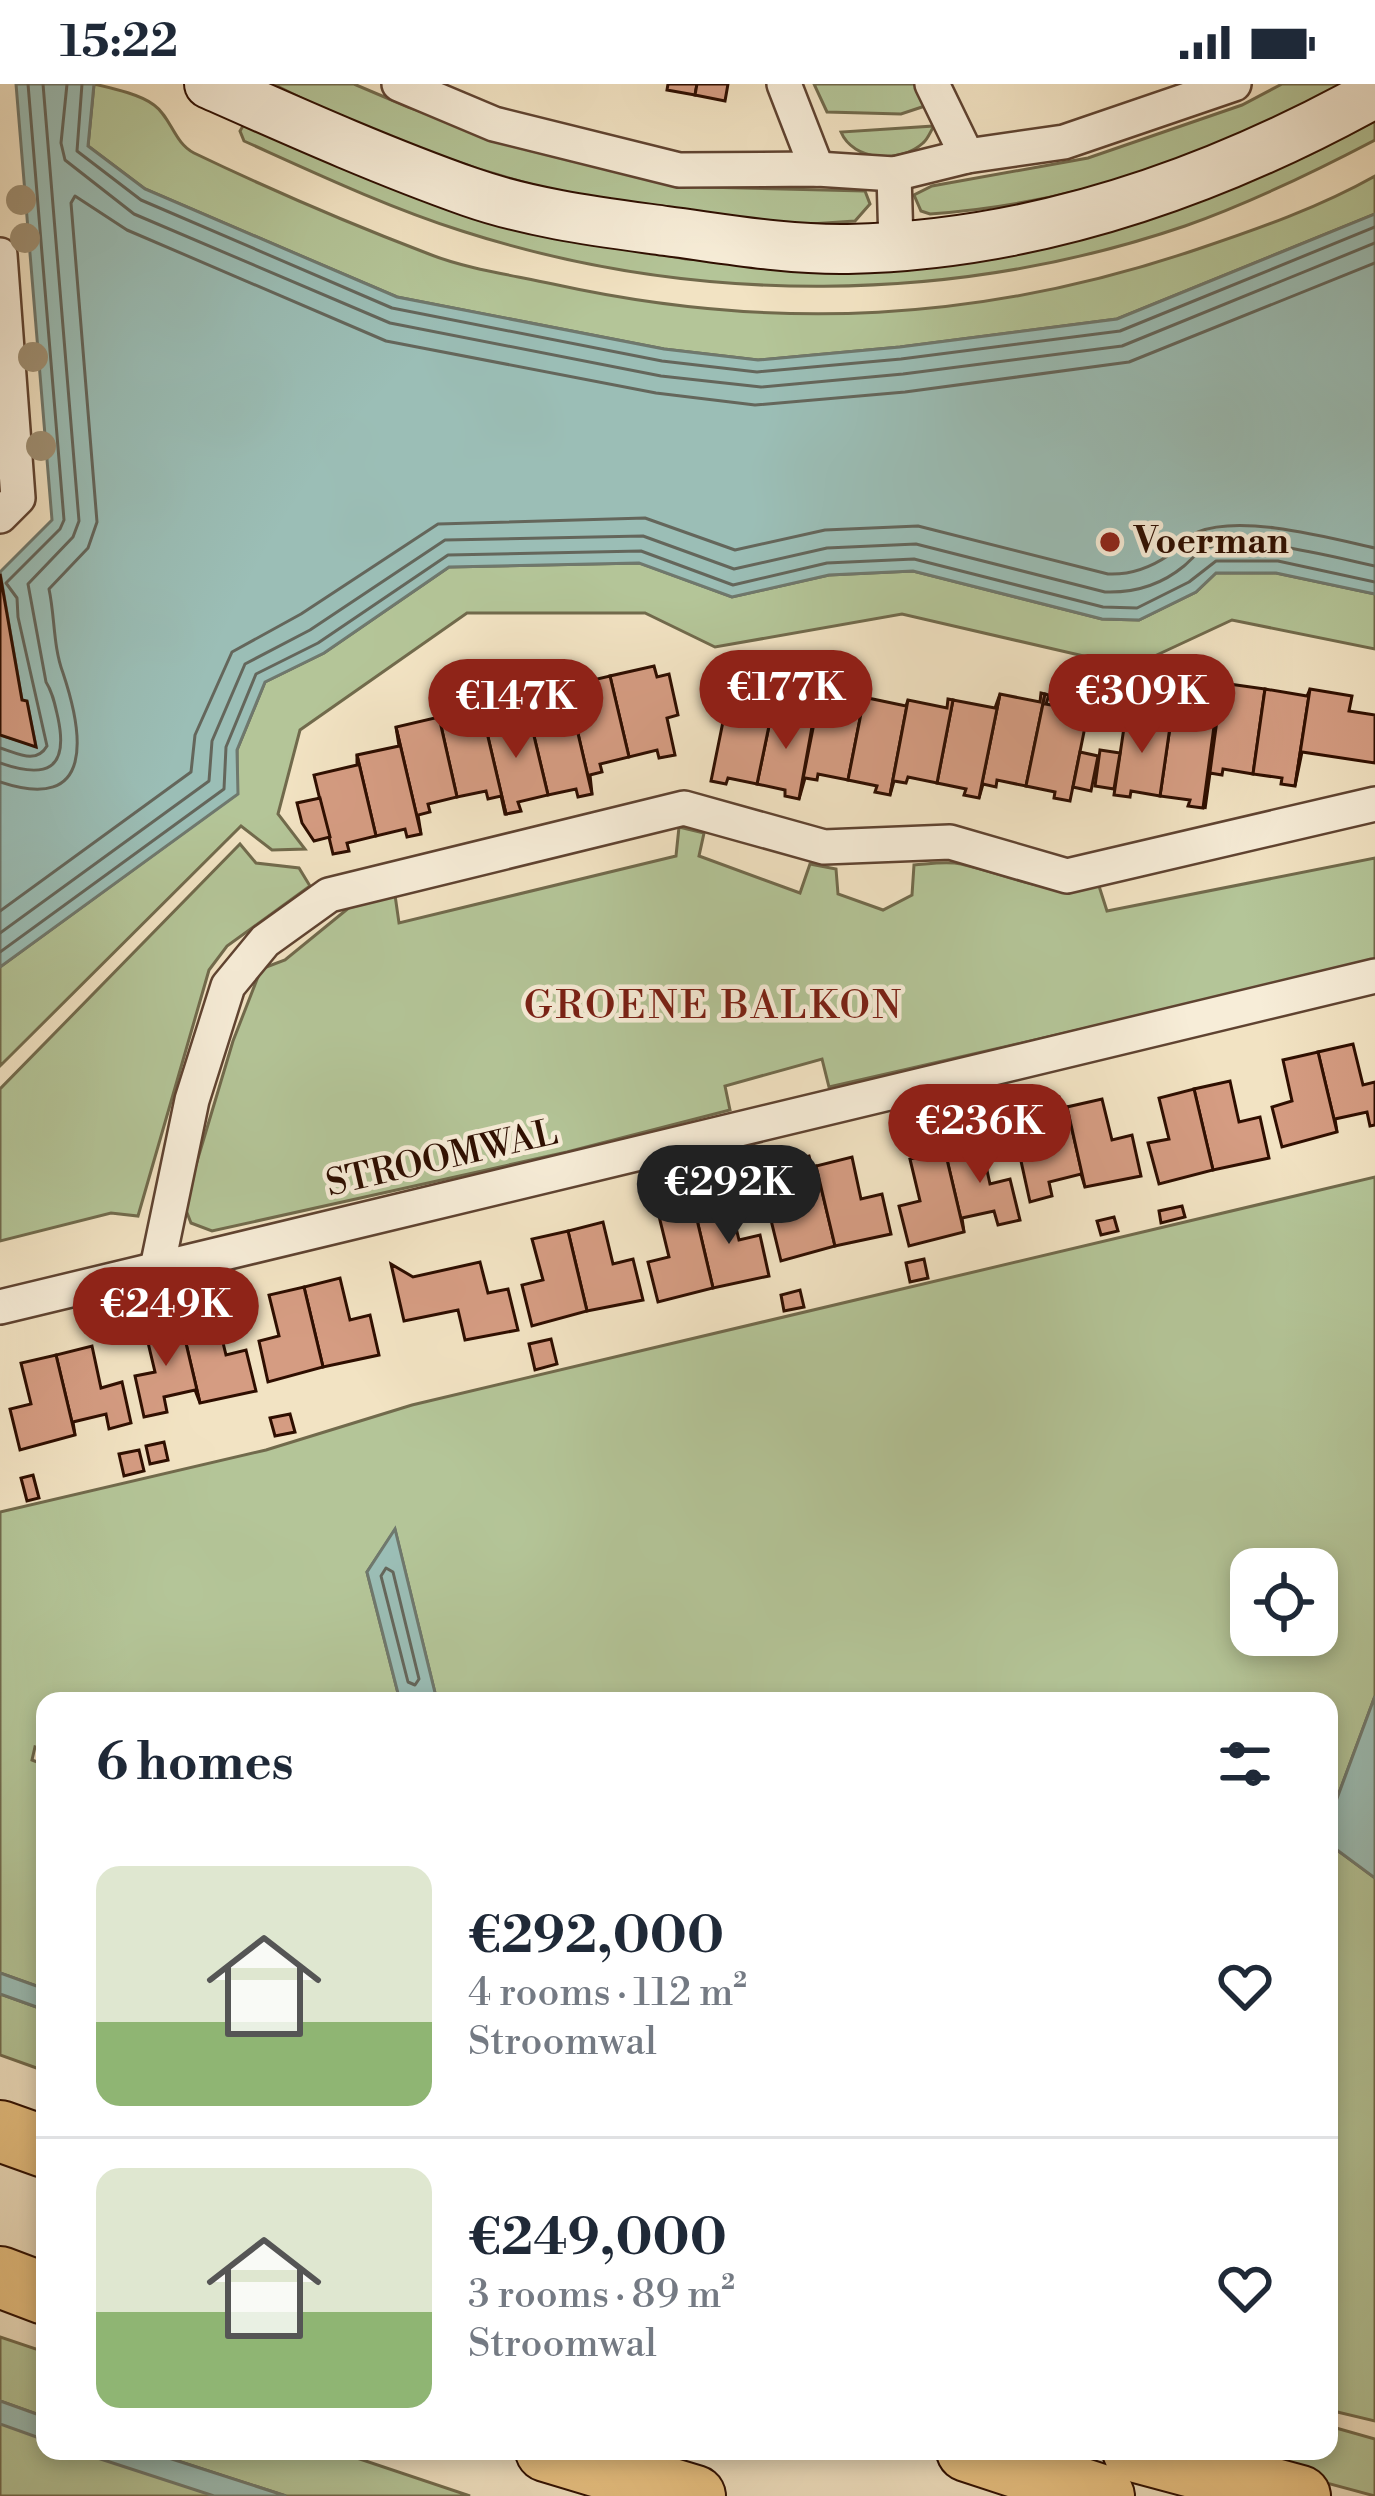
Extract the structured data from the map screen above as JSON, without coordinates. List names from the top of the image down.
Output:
{
  "streets": {
    "street": ["STROOMWAL"]
  },
  "districts": ["GROENE BALKON"],
  "places": ["Voerman"],
  "page": {
    "status": "15:22",
    "price": [
      "€177K",
      "€309K",
      "€147K",
      "€236K",
      "€292K",
      "€249K"
    ],
    "heading": "6 homes",
    "list": [
      {
        "name": "€292,000",
        "note": "4 rooms · 112 m² · Stroomwal"
      },
      {
        "name": "€249,000",
        "note": "3 rooms · 89 m² · Stroomwal"
      }
    ]
  }
}
